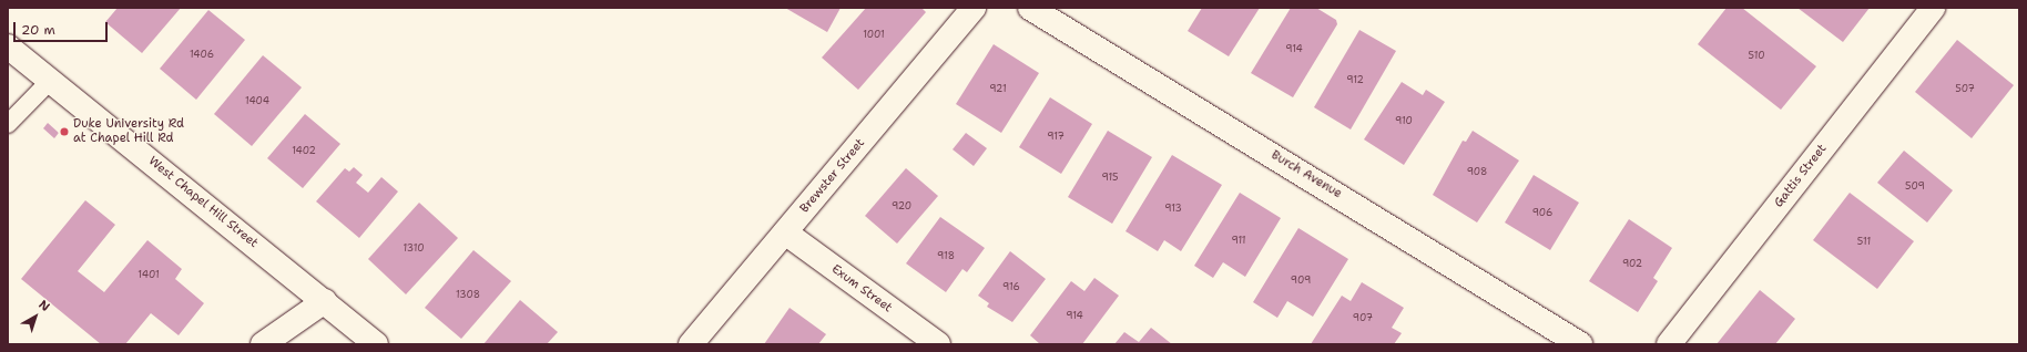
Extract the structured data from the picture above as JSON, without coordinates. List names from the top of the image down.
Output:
{
  "streets": {
    "street": [
      "Burch Avenue",
      "Brewster Street",
      "Gattis Street",
      "West Chapel Hill Street",
      "Exum Street"
    ]
  },
  "crossings": [
    ["Brewster Street", "Exum Street"]
  ],
  "places": ["Duke University Rd at Chapel Hill Rd"],
  "house_numbers": [
    "1001",
    "914",
    "1406",
    "510",
    "912",
    "921",
    "507",
    "1404",
    "910",
    "917",
    "1402",
    "908",
    "915",
    "509",
    "920",
    "913",
    "906",
    "911",
    "511",
    "1310",
    "918",
    "902",
    "1401",
    "909",
    "916",
    "1308",
    "914",
    "907"
  ],
  "scale_bar": "20 m",
  "north": "top right"
}
